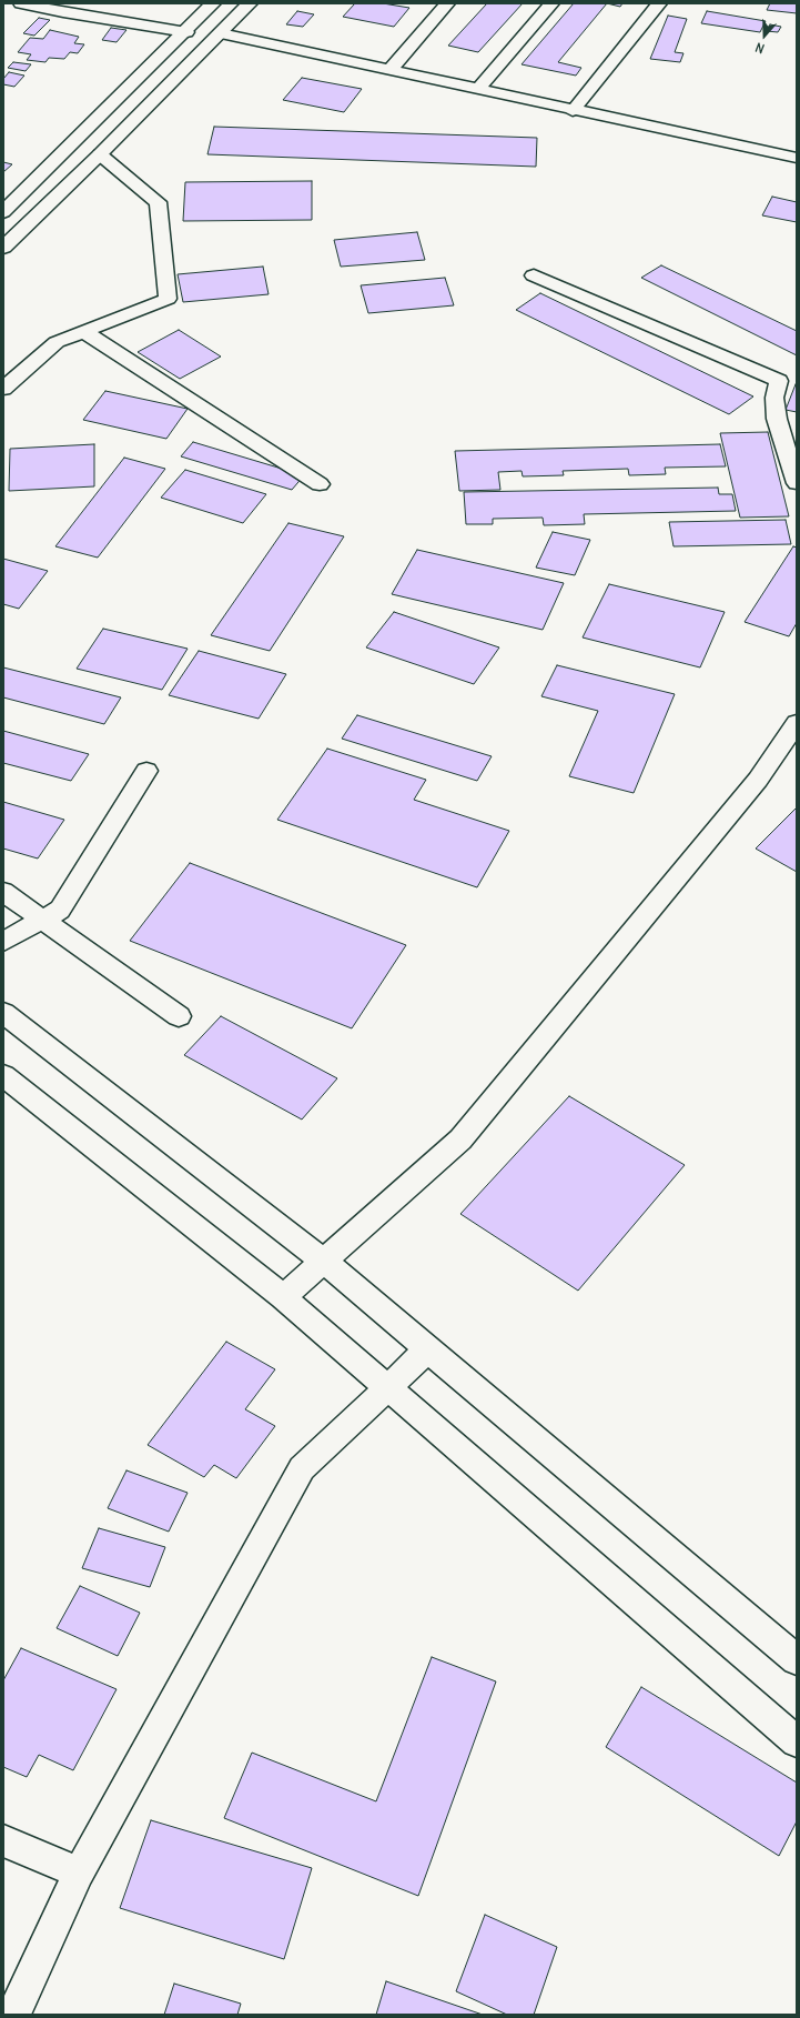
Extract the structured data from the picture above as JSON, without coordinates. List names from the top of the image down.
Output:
{
  "north": "bottom"
}
